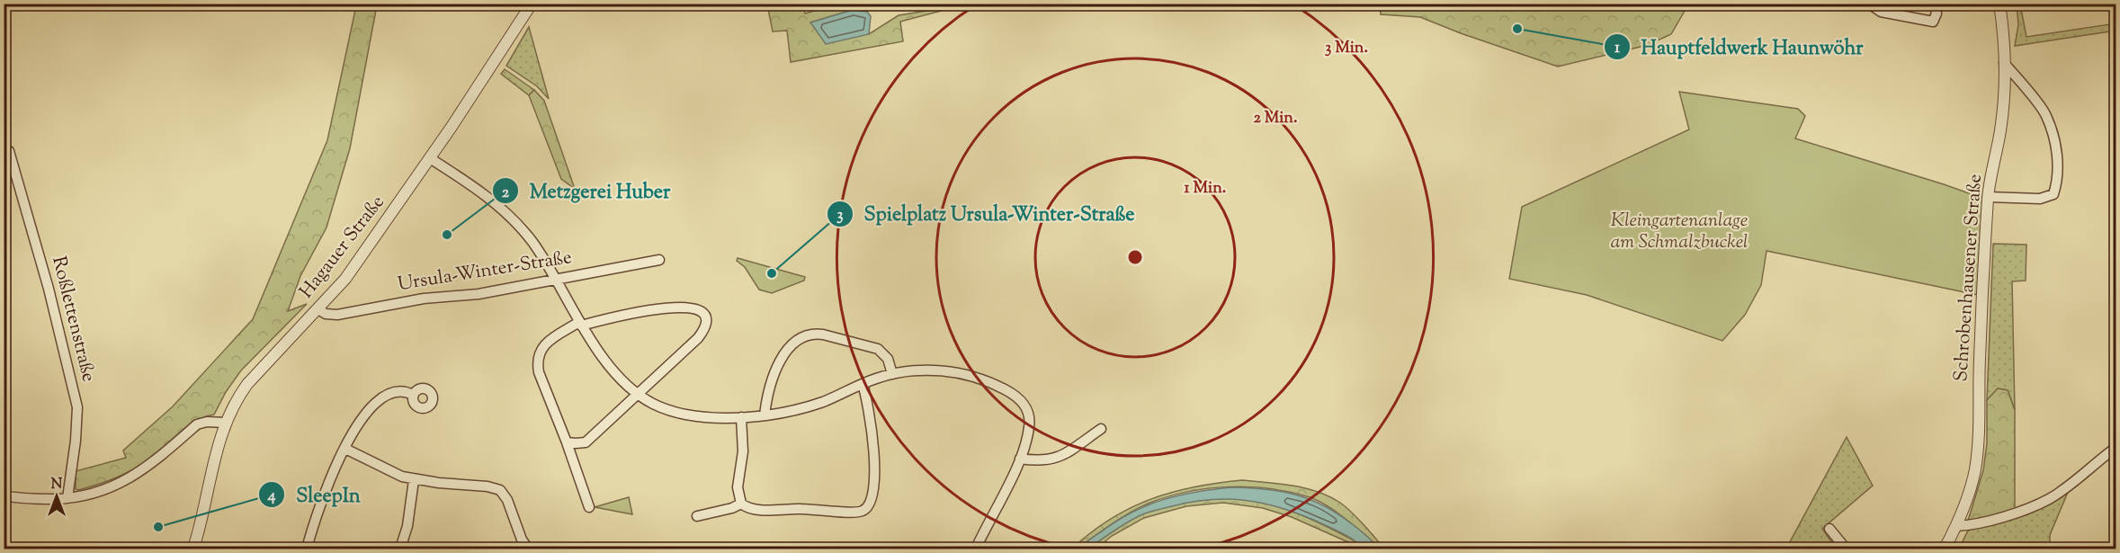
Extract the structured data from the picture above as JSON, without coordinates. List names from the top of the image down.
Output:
{
  "streets": {
    "street": [
      "Hagauer Straße",
      "Ursula-Winter-Straße",
      "Schrobenhausener Straße",
      "Roßlettenstraße"
    ]
  },
  "crossings": [
    ["Hagauer Straße", "Ursula-Winter-Straße"]
  ],
  "parks": ["Kleingartenanlage am Schmalzbuckel"],
  "places": [
    "Hauptfeldwerk Haunwöhr",
    "Metzgerei Huber",
    "Spielplatz Ursula-Winter-Straße",
    "SleepIn"
  ],
  "north": "top",
  "rings": ["3 Min.", "2 Min.", "1 Min."]
}
